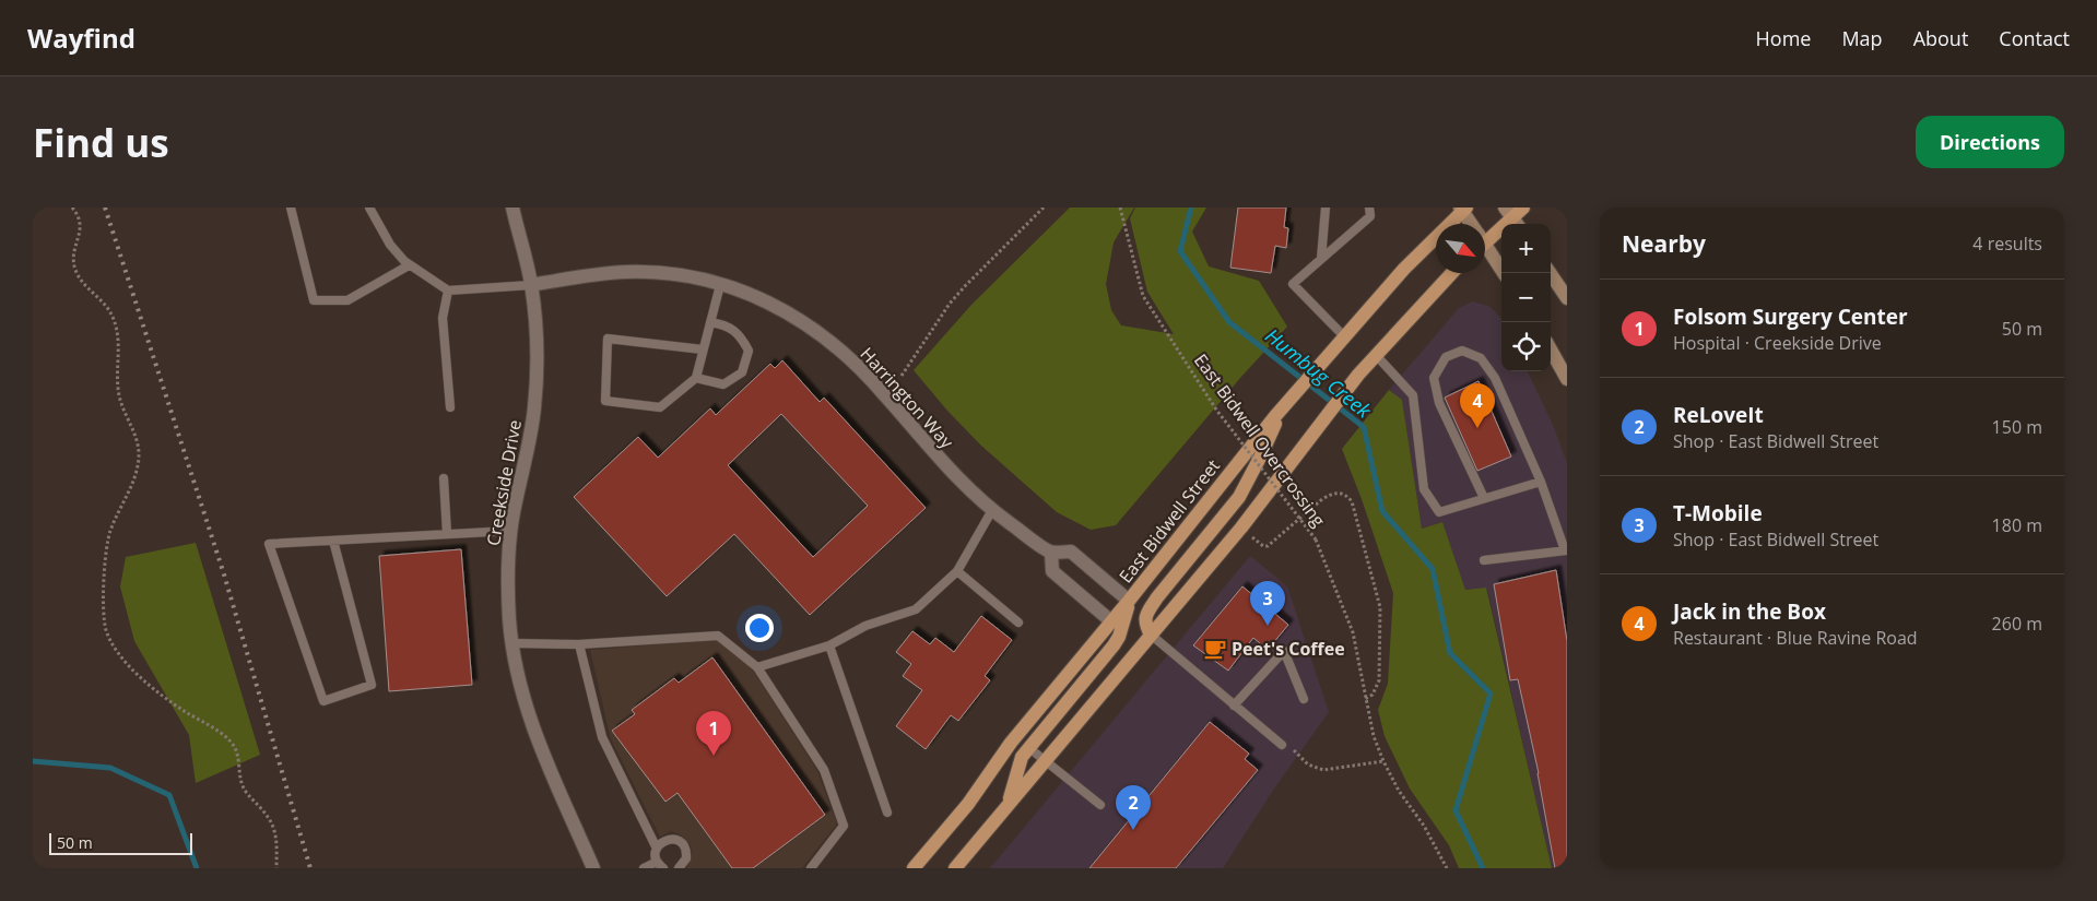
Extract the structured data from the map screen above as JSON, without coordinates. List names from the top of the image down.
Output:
{
  "streets": {
    "main road": ["East Bidwell Street"],
    "street": ["Harrington Way", "Creekside Drive"],
    "path": ["East Bidwell Overcrossing"]
  },
  "crossings": [
    ["Harrington Way", "Creekside Drive"],
    ["Harrington Way", "East Bidwell Street"]
  ],
  "water": ["Humbug Creek"],
  "places": {
    "cafe": ["Peet's Coffee"]
  },
  "scale_bar": "50 m",
  "north": "bottom right",
  "page": {
    "header": "Wayfind",
    "nav": [
      "Home",
      "Map",
      "About",
      "Contact"
    ],
    "buttons": "Directions",
    "title": "Find us",
    "heading": ["Nearby", "4 results"],
    "map_buttons": ["+", "−"],
    "list": [
      {
        "mark": "1",
        "name": "Folsom Surgery Center",
        "note": "Hospital · Creekside Drive",
        "value": "50 m"
      },
      {
        "mark": "2",
        "name": "ReLoveIt",
        "note": "Shop · East Bidwell Street",
        "value": "150 m"
      },
      {
        "mark": "3",
        "name": "T-Mobile",
        "note": "Shop · East Bidwell Street",
        "value": "180 m"
      },
      {
        "mark": "4",
        "name": "Jack in the Box",
        "note": "Restaurant · Blue Ravine Road",
        "value": "260 m"
      }
    ],
    "pins": [
      "4",
      "3",
      "1",
      "2"
    ],
    "scale": "50 m"
  }
}
